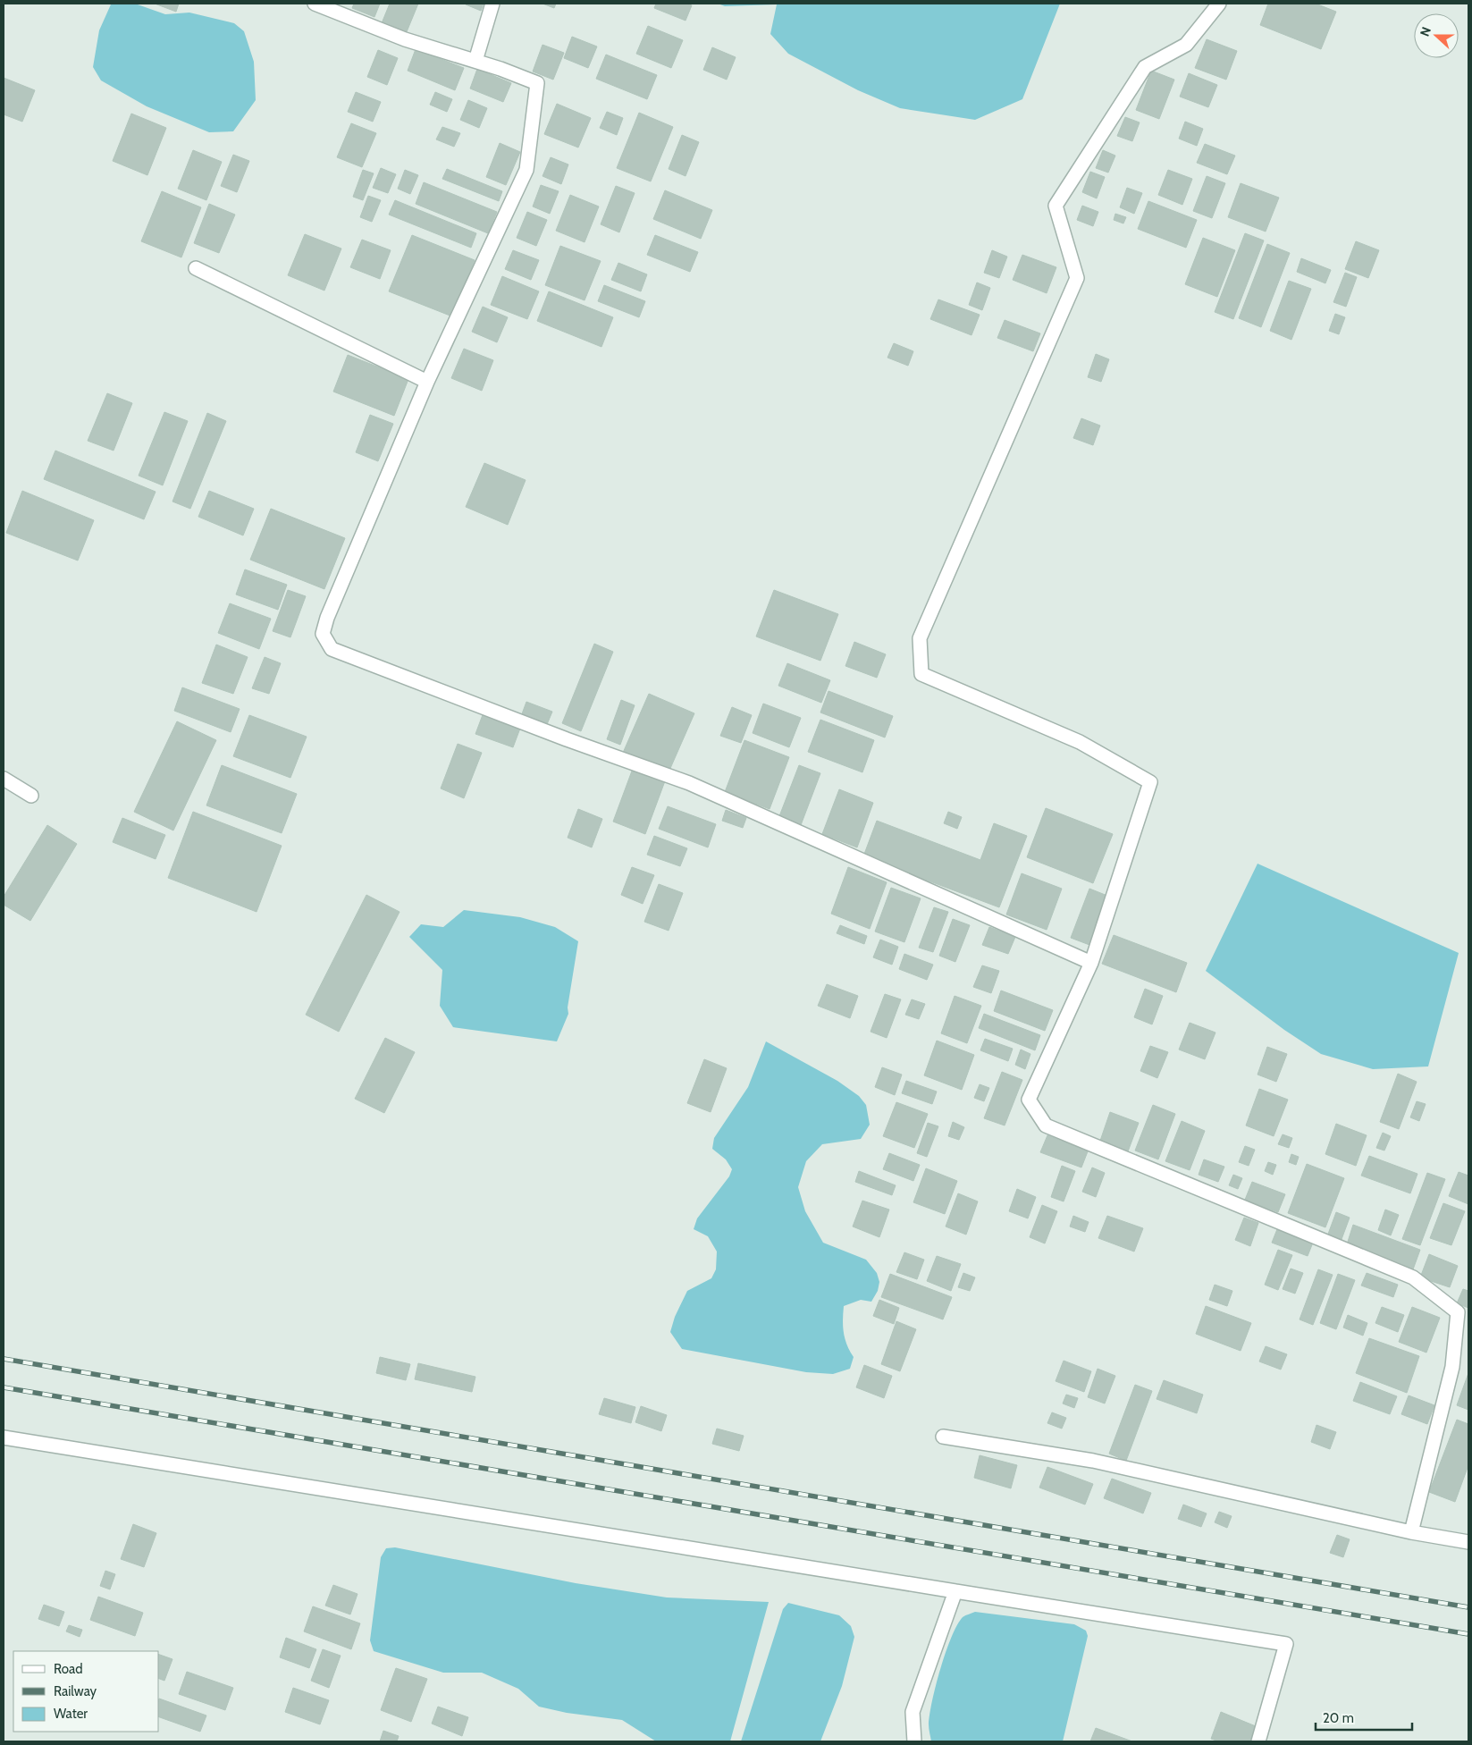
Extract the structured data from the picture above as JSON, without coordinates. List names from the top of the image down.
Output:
{
  "legend": ["Road", "Railway", "Water"],
  "scale_bar": "20 m",
  "north": "left"
}
